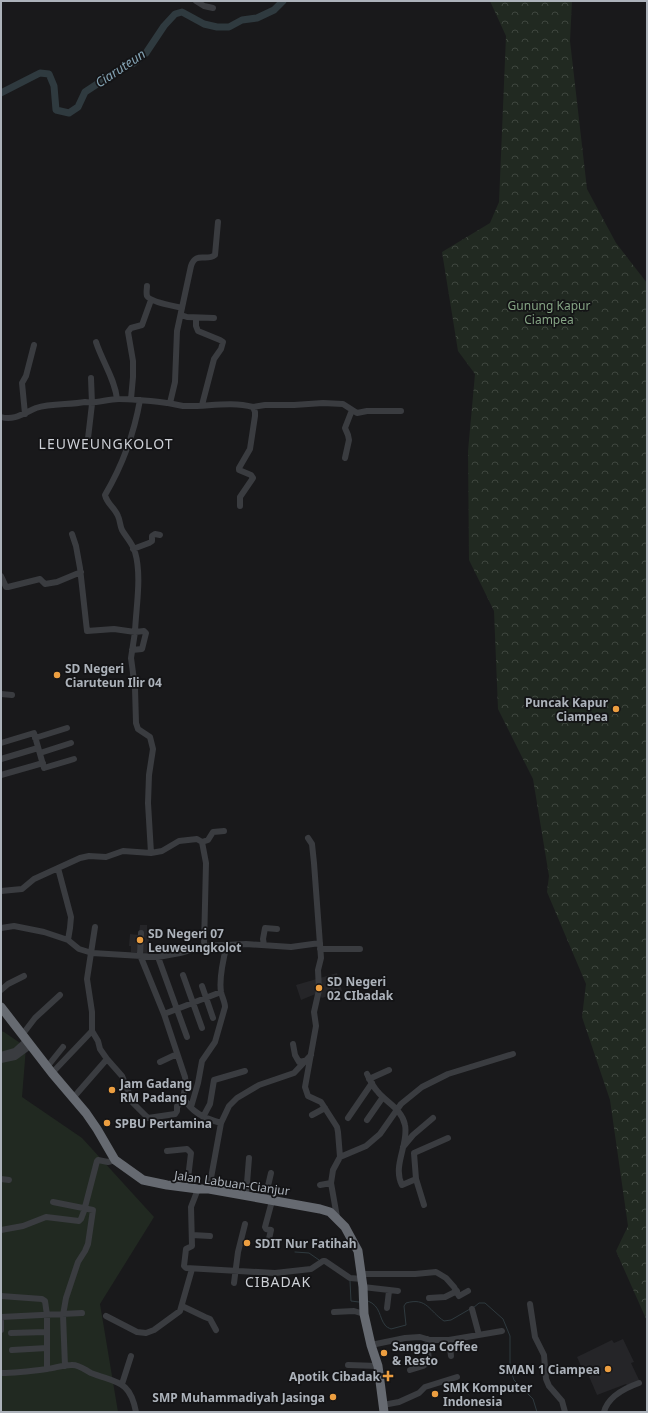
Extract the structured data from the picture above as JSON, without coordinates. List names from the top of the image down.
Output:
{
  "streets": {
    "highway": ["Jalan Labuan-Cianjur"]
  },
  "districts": ["LEUWEUNGKOLOT", "CIBADAK"],
  "water": ["Ciaruteun"],
  "parks": ["Gunung Kapur Ciampea"],
  "places": {
    "other": [
      "SD Negeri Ciaruteun Ilir 04",
      "Puncak Kapur Ciampea",
      "SD Negeri 07 Leuweungkolot",
      "SD Negeri 02 CIbadak",
      "Jam Gadang RM Padang",
      "SPBU Pertamina",
      "SDIT Nur Fatihah",
      "Sangga Coffee & Resto",
      "SMAN 1 Ciampea",
      "SMK Komputer Indonesia",
      "SMP Muhammadiyah Jasinga"
    ],
    "health": ["Apotik Cibadak"]
  }
}
